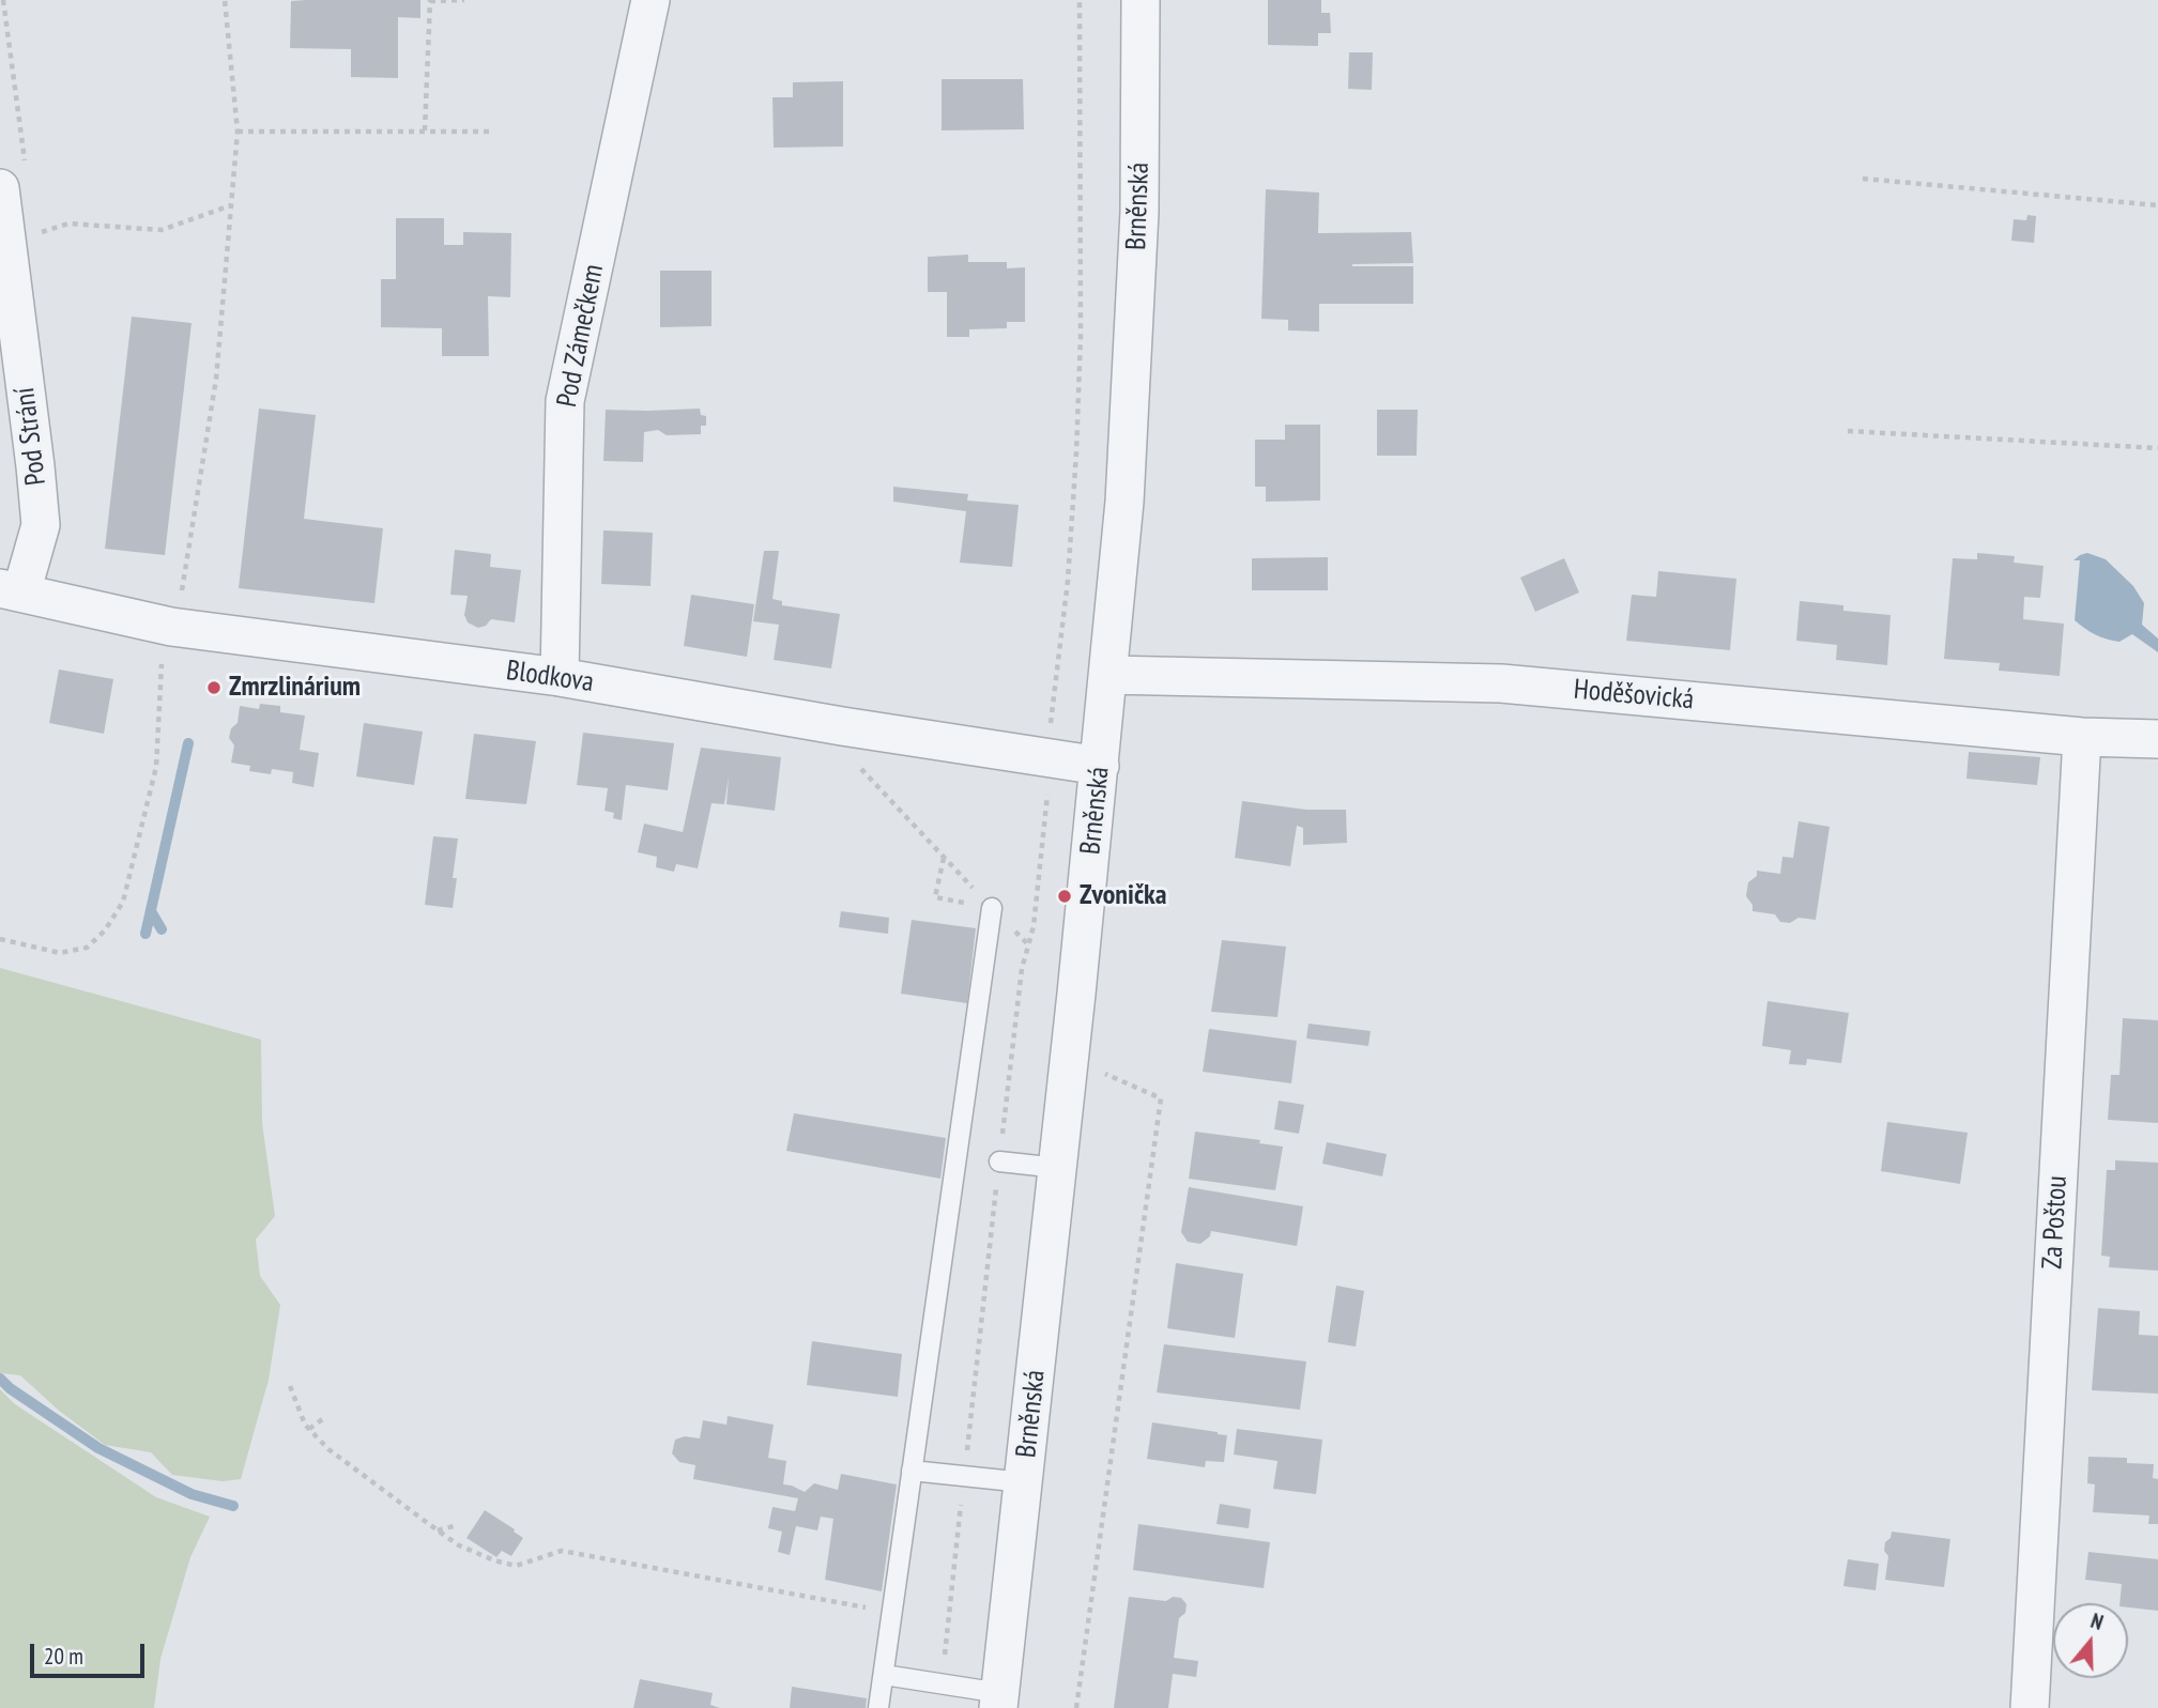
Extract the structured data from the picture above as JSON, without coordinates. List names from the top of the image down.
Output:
{
  "streets": {
    "street": [
      "Brněnská",
      "Pod Zámečkem",
      "Pod Strání",
      "Blodkova",
      "Hoděšovická",
      "Za Poštou"
    ]
  },
  "crossings": [
    ["Brněnská", "Blodkova"],
    ["Brněnská", "Hoděšovická"],
    ["Pod Zámečkem", "Blodkova"],
    ["Pod Strání", "Blodkova"],
    ["Hoděšovická", "Za Poštou"]
  ],
  "places": ["Zmrzlinárium", "Zvonička"],
  "scale_bar": "20 m",
  "north": "top"
}
